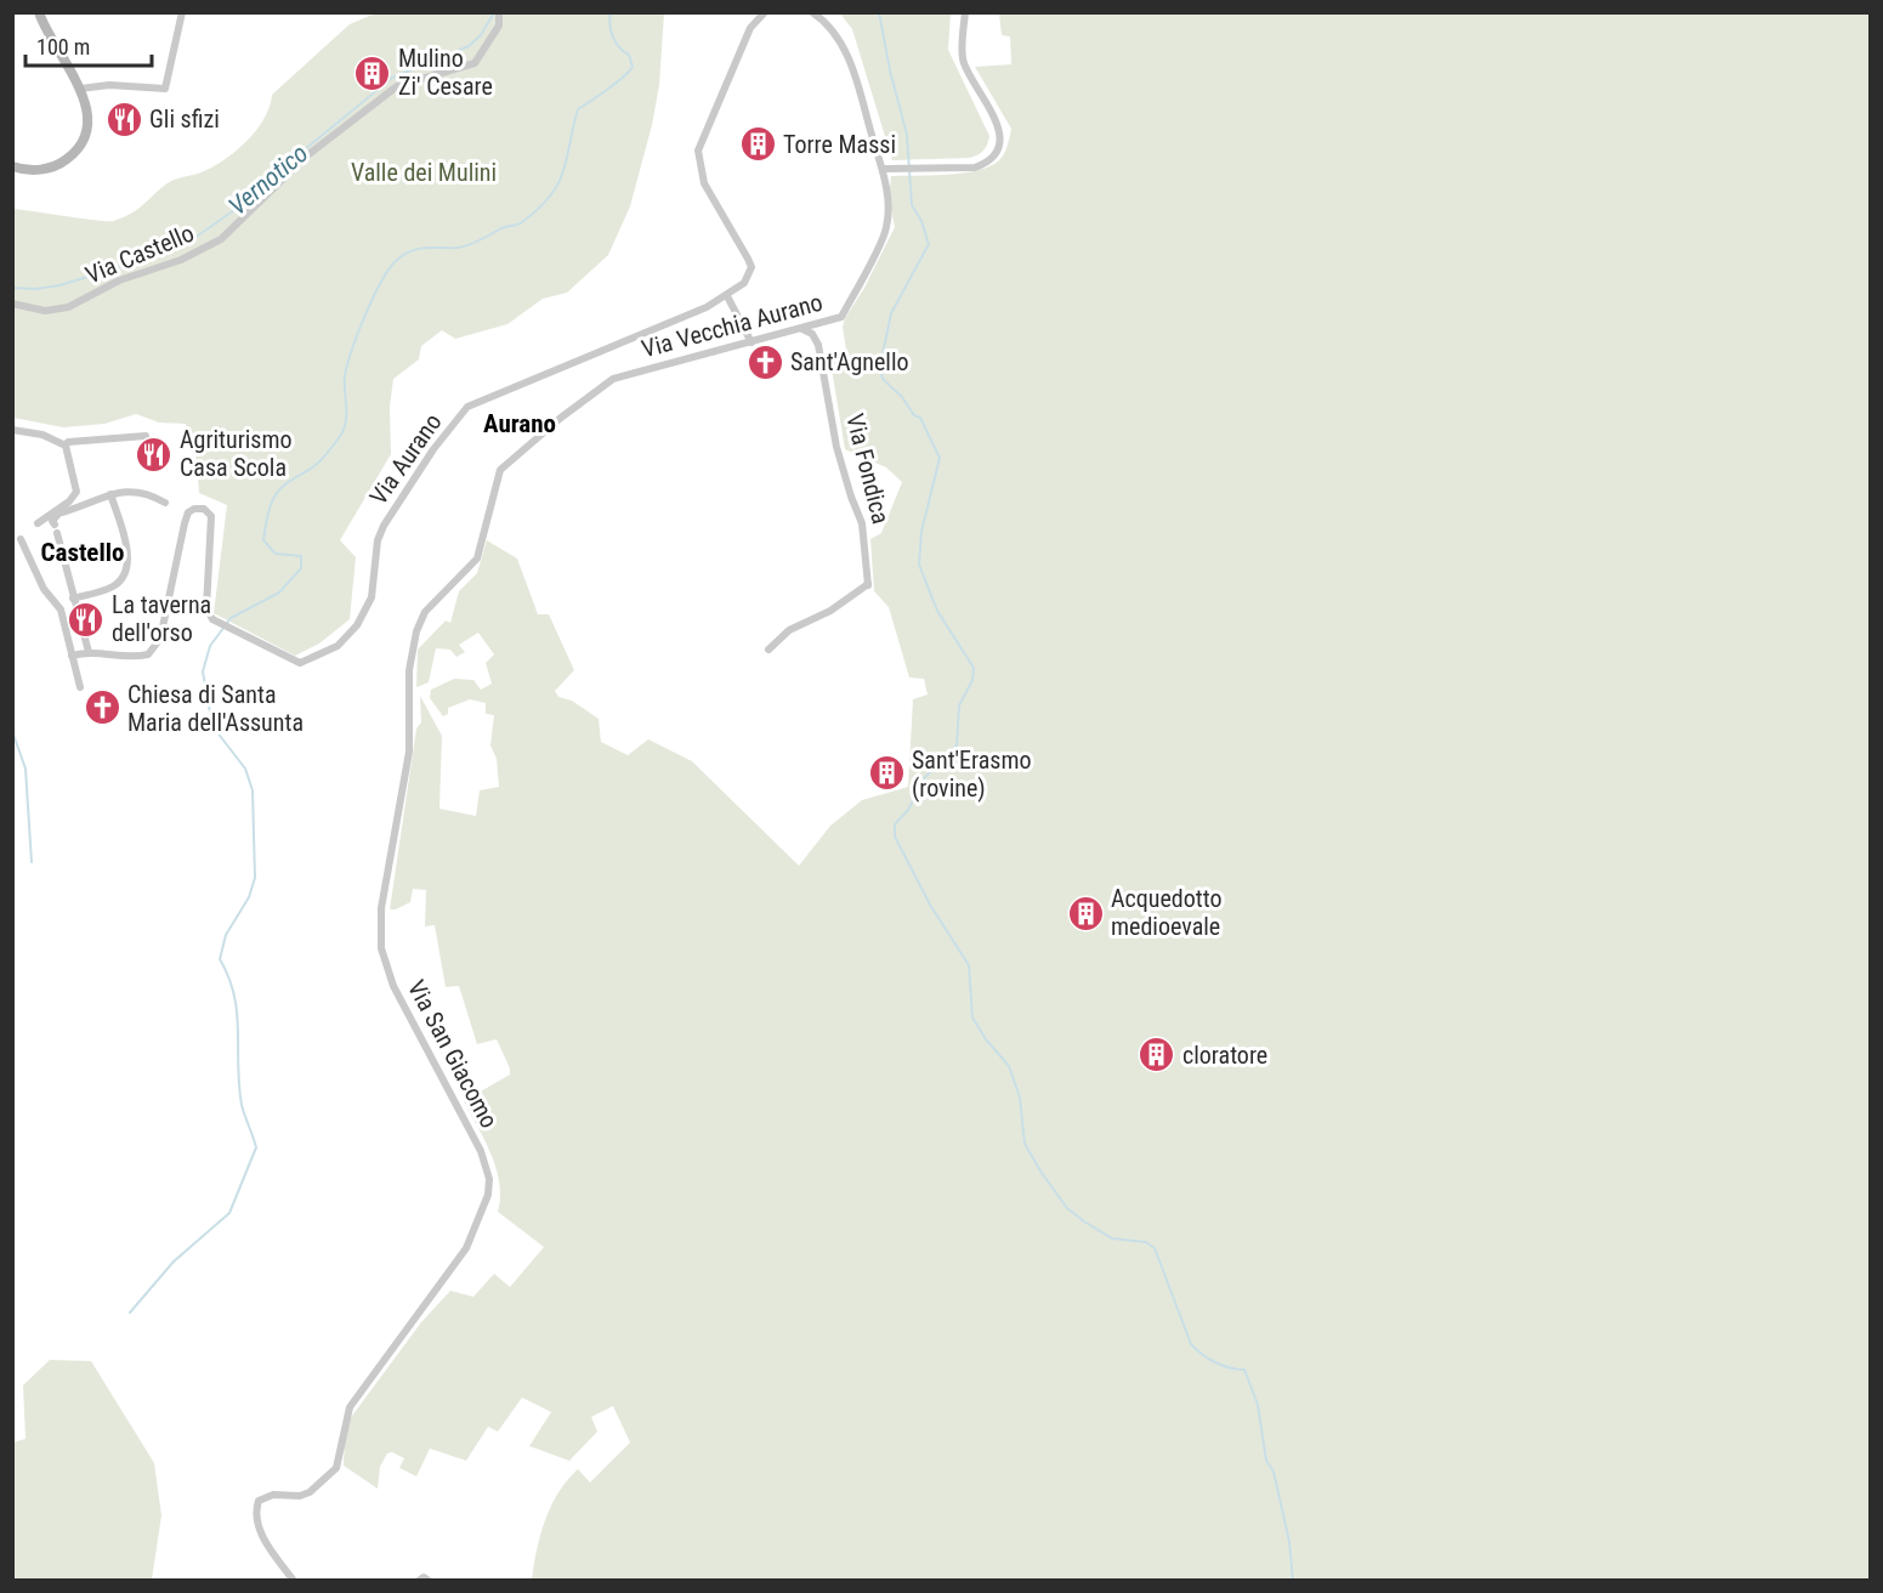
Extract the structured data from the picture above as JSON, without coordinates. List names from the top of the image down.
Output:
{
  "streets": {
    "street": [
      "Via Castello",
      "Via Vecchia Aurano",
      "Via Aurano",
      "Via Fondica",
      "Via San Giacomo"
    ]
  },
  "crossings": [
    ["Via Vecchia Aurano", "Via Fondica"],
    ["Via Vecchia Aurano", "Via San Giacomo"]
  ],
  "districts": ["Aurano", "Castello"],
  "water": ["Vernotico"],
  "parks": ["Valle dei Mulini"],
  "places": {
    "building": [
      "Mulino Zi' Cesare",
      "Torre Massi",
      "Sant'Erasmo (rovine)",
      "Acquedotto medioevale",
      "cloratore"
    ],
    "restaurant": ["Gli sfizi", "Agriturismo Casa Scola", "La taverna dell'orso"],
    "church": ["Sant'Agnello", "Chiesa di Santa Maria dell'Assunta"]
  },
  "scale_bar": "100 m"
}
